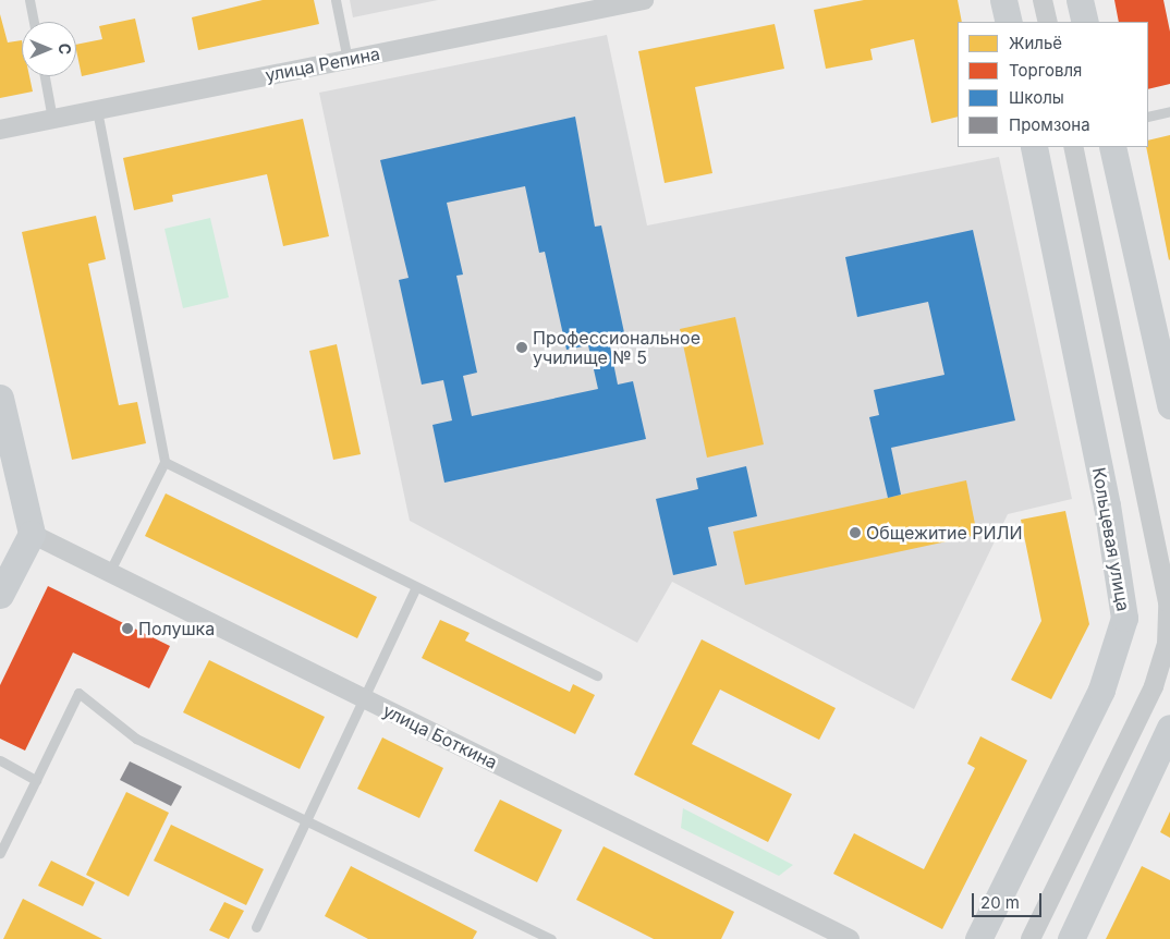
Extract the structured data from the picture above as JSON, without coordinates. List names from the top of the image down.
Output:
{
  "streets": {
    "main road": ["Кольцевая улица"],
    "street": ["улица Репина", "улица Боткина"]
  },
  "places": ["Профессиональное училище № 5", "Общежитие РИЛИ", "Полушка"],
  "legend": [
    "Жильё",
    "Торговля",
    "Школы",
    "Промзона"
  ],
  "scale_bar": "20 m",
  "north": "right"
}
